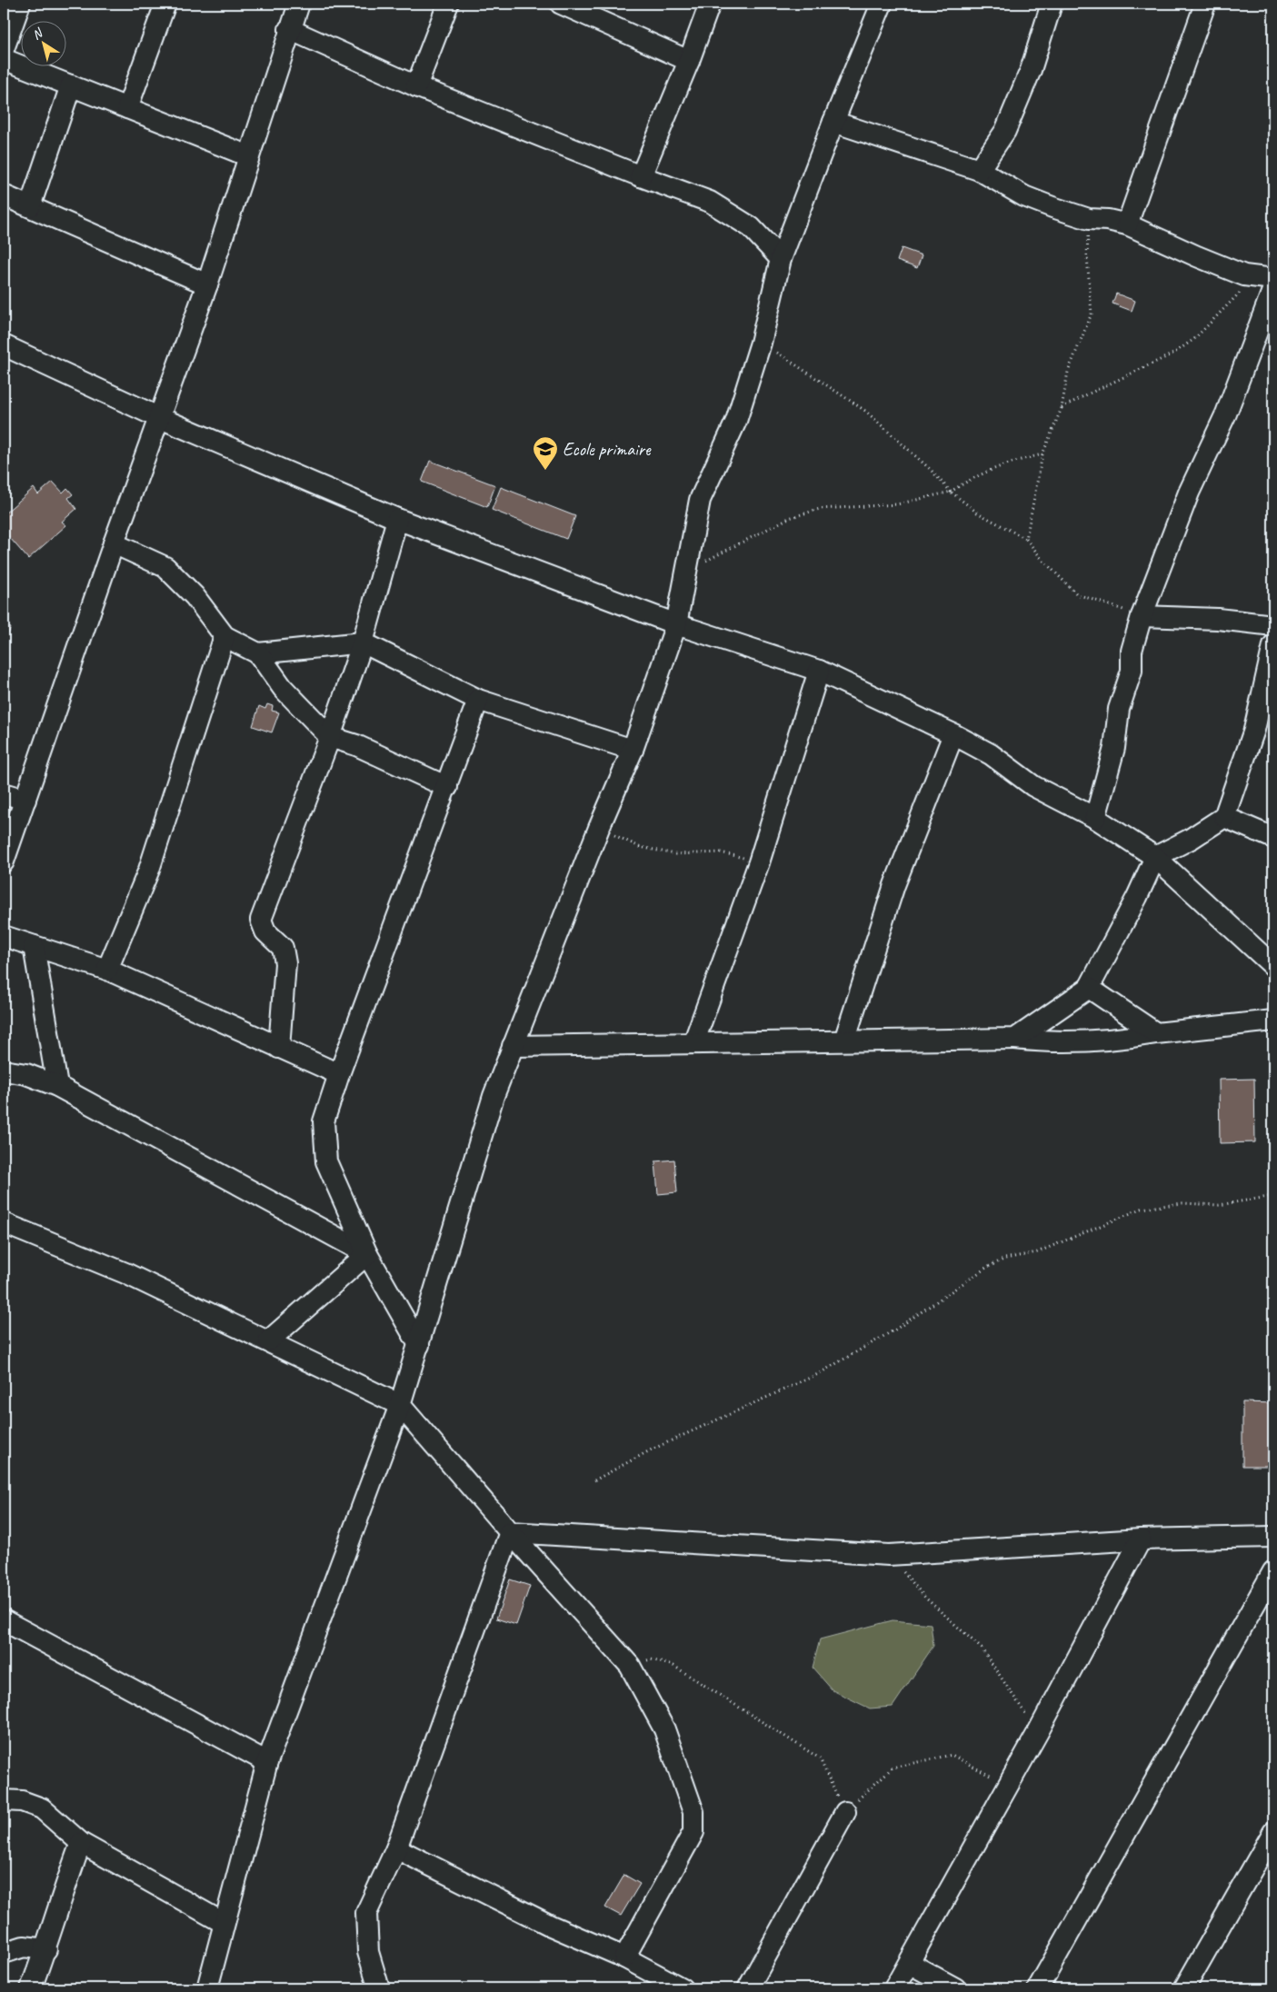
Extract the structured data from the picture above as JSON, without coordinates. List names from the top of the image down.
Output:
{
  "places": {
    "school or university": ["Ecole primaire"]
  },
  "north": "top left"
}
